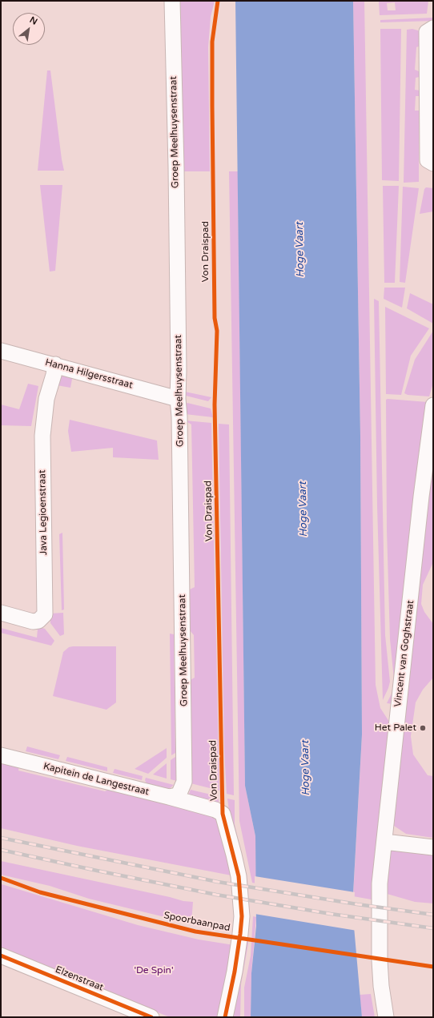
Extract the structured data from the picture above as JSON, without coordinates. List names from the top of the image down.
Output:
{
  "streets": {
    "street": [
      "Groep Meelhuysenstraat",
      "Von Draispad",
      "Hanna Hilgersstraat",
      "Java Legioenstraat",
      "Vincent van Goghstraat",
      "Kapitein de Langestraat",
      "Elzenstraat"
    ],
    "cycle path": ["Spoorbaanpad"]
  },
  "crossings": [
    ["Groep Meelhuysenstraat", "Von Draispad"],
    ["Groep Meelhuysenstraat", "Hanna Hilgersstraat"],
    ["Groep Meelhuysenstraat", "Kapitein de Langestraat"],
    ["Von Draispad", "Kapitein de Langestraat"],
    ["Hanna Hilgersstraat", "Java Legioenstraat"]
  ],
  "water": ["Hoge Vaart"],
  "parks": ["'De Spin'"],
  "places": ["Het Palet"],
  "north": "top right"
}
